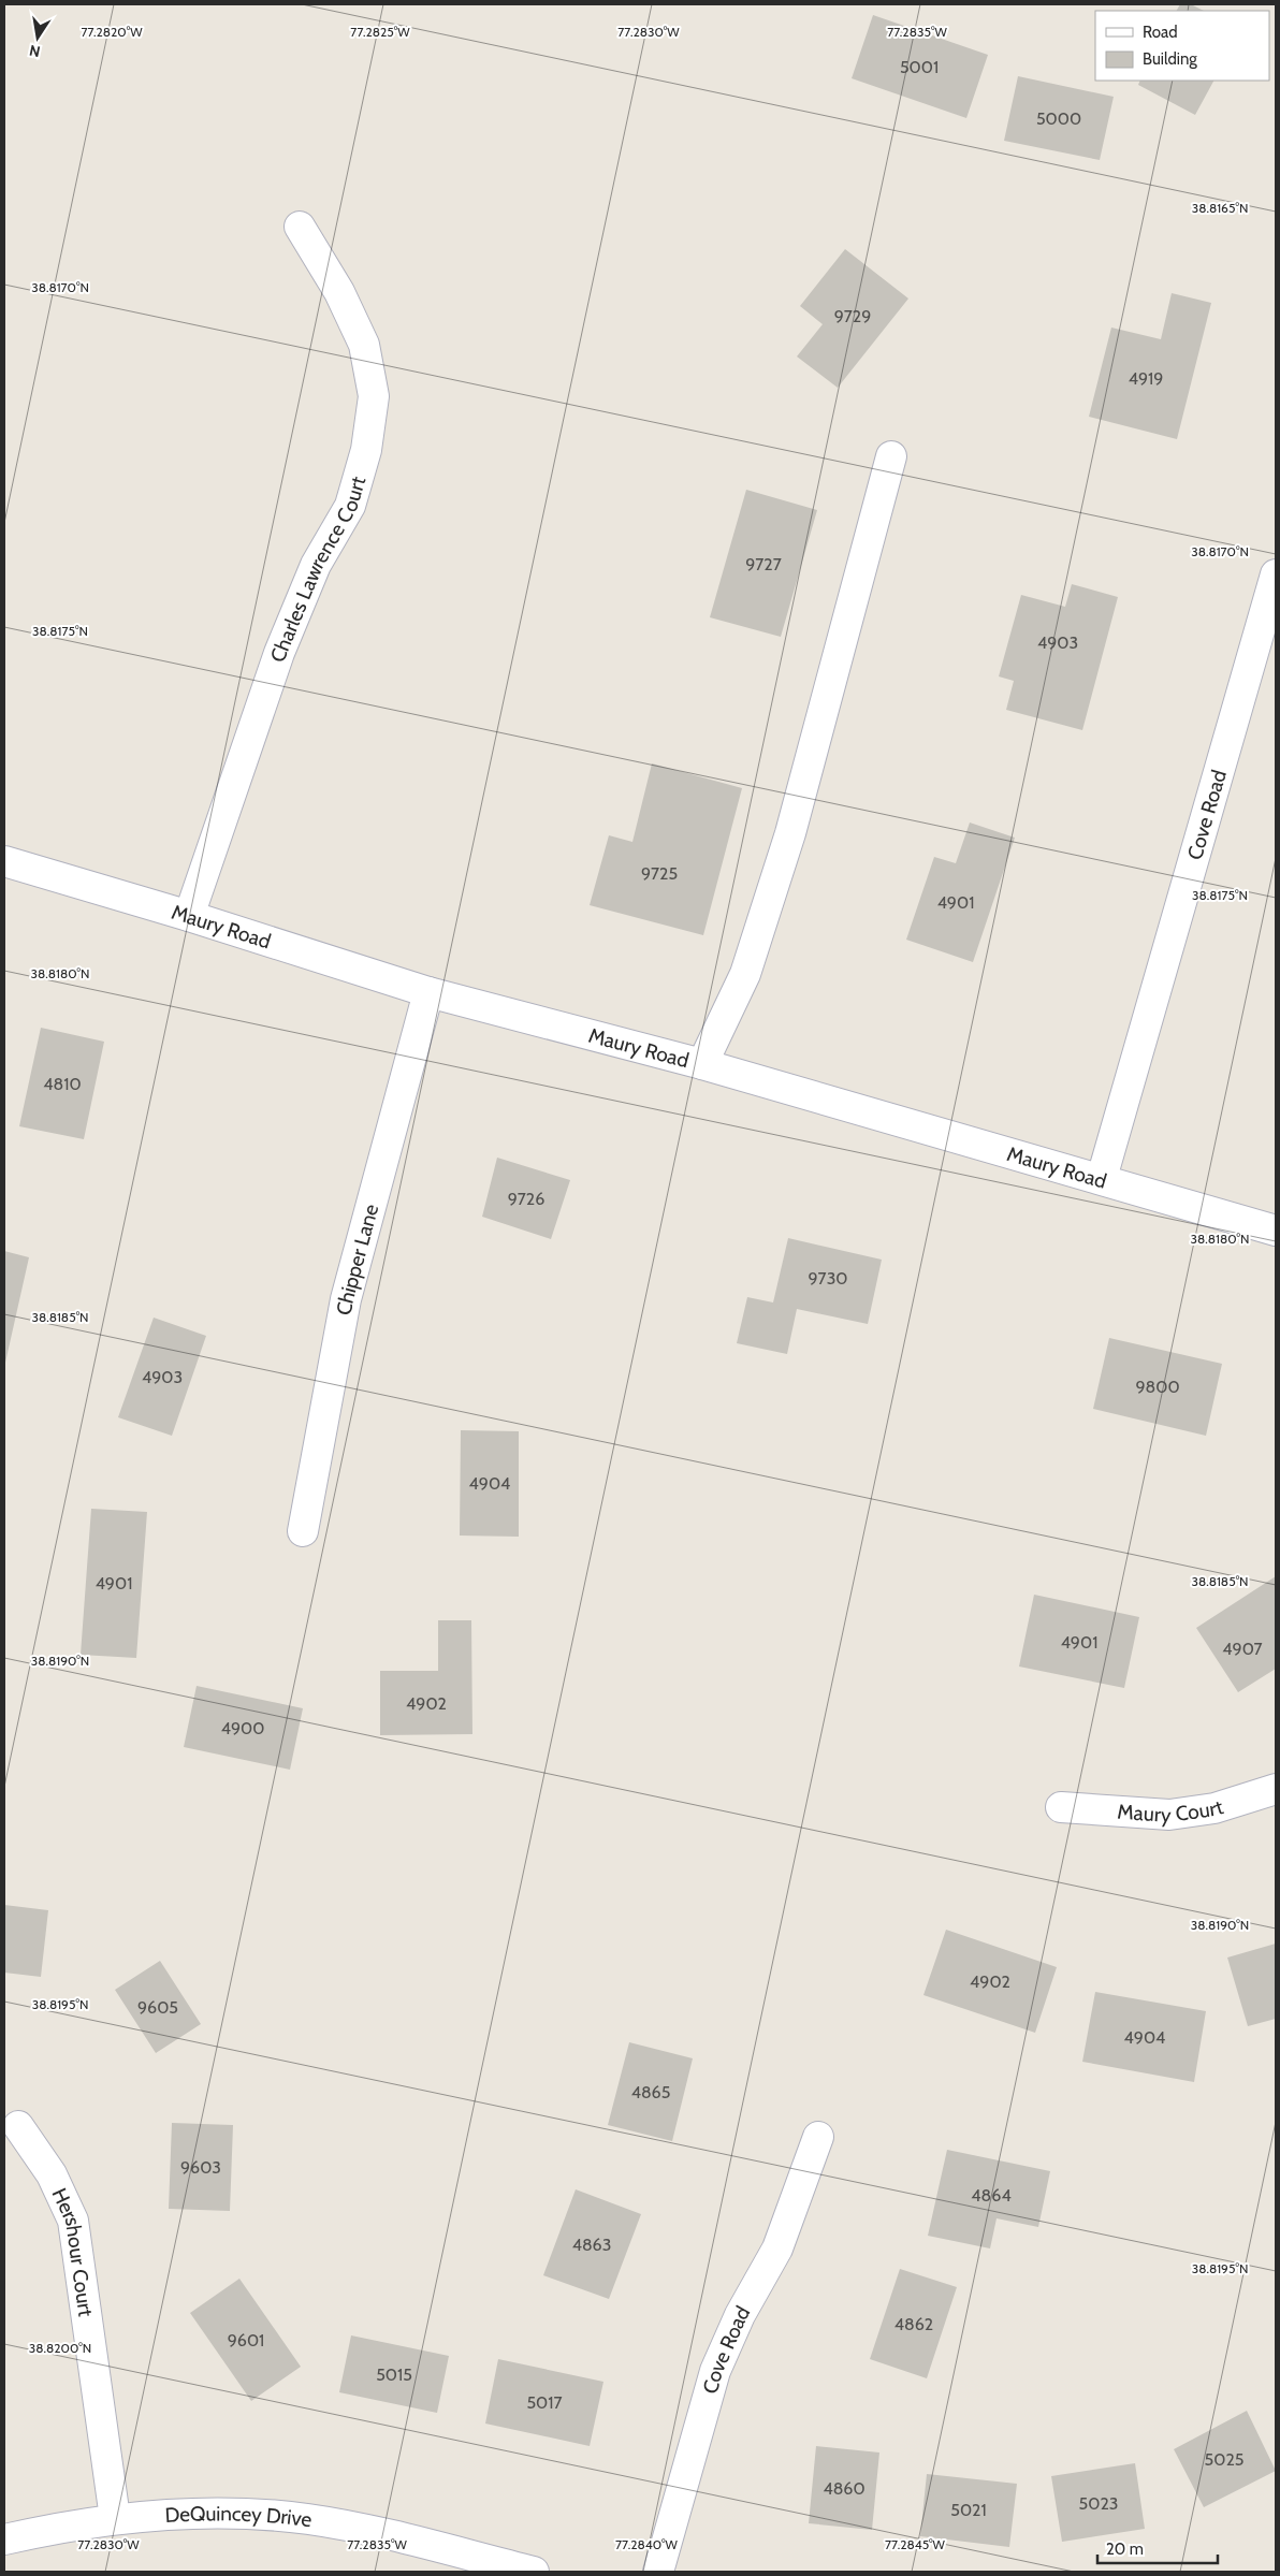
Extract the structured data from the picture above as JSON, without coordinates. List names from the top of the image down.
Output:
{
  "streets": {
    "street": [
      "Charles Lawrence Court",
      "Cove Road",
      "Maury Road",
      "Chipper Lane",
      "Maury Court",
      "Hershour Court",
      "DeQuincey Drive"
    ]
  },
  "crossings": [
    ["Charles Lawrence Court", "Maury Road"],
    ["Cove Road", "Maury Road"],
    ["Maury Road", "Chipper Lane"],
    ["Hershour Court", "DeQuincey Drive"]
  ],
  "house_numbers": [
    "5001",
    "5000",
    "9729",
    "4919",
    "9727",
    "4903",
    "9725",
    "4901",
    "4810",
    "9726",
    "9730",
    "4903",
    "9800",
    "4904",
    "4901",
    "4901",
    "4907",
    "4902",
    "4900",
    "4902",
    "9605",
    "4904",
    "4865",
    "9603",
    "4864",
    "4863",
    "4862",
    "9601",
    "5015",
    "5017",
    "5025",
    "4860",
    "5023",
    "5021"
  ],
  "legend": ["Road", "Building"],
  "scale_bar": "20 m",
  "north": "bottom",
  "coordinates": [
    "77.2820°W",
    "77.2825°W",
    "77.2830°W",
    "77.2835°W",
    "38.8165°N",
    "38.8170°N",
    "38.8175°N",
    "38.8180°N",
    "38.8185°N",
    "38.8190°N",
    "38.8195°N",
    "38.8200°N",
    "77.2840°W",
    "77.2845°W"
  ]
}
